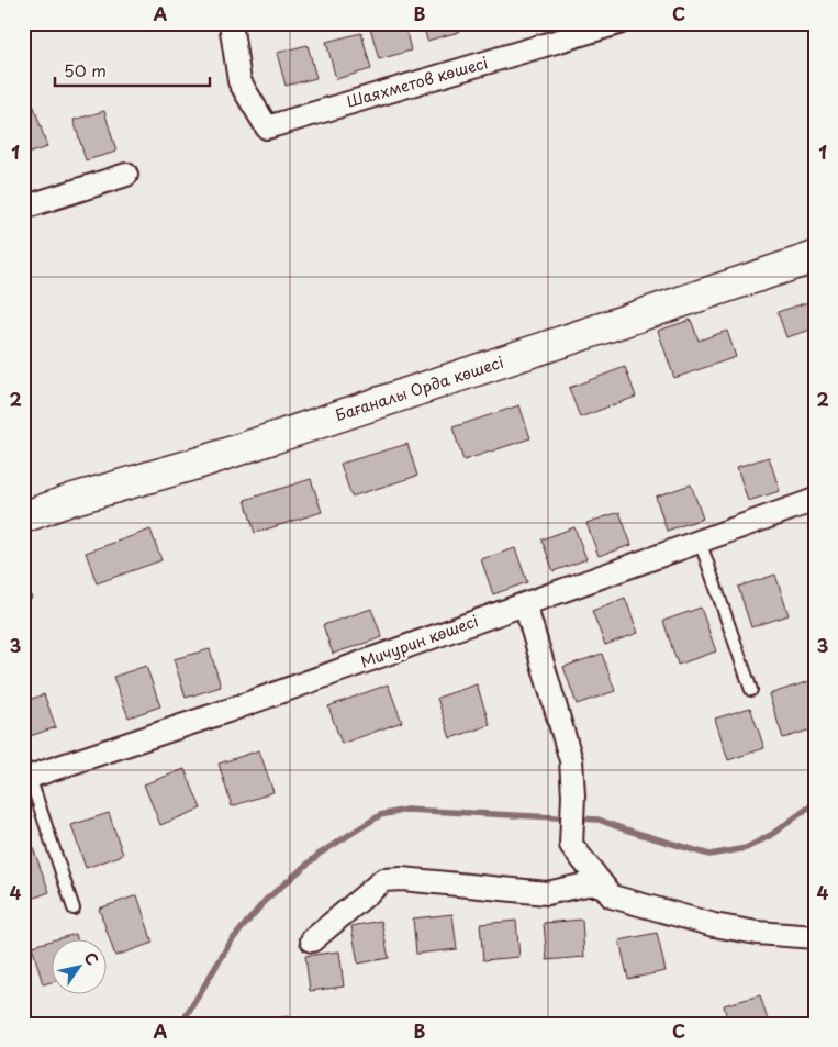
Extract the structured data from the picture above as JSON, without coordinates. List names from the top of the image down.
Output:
{
  "streets": {
    "street": ["Шаяхметов көшесі", "Бағаналы Орда көшесі", "Мичурин көшесі"]
  },
  "scale_bar": "50 m",
  "north": "top right",
  "grid": {
    "columns": ["A", "B", "C"],
    "rows": [
      "1",
      "2",
      "3",
      "4"
    ]
  }
}
